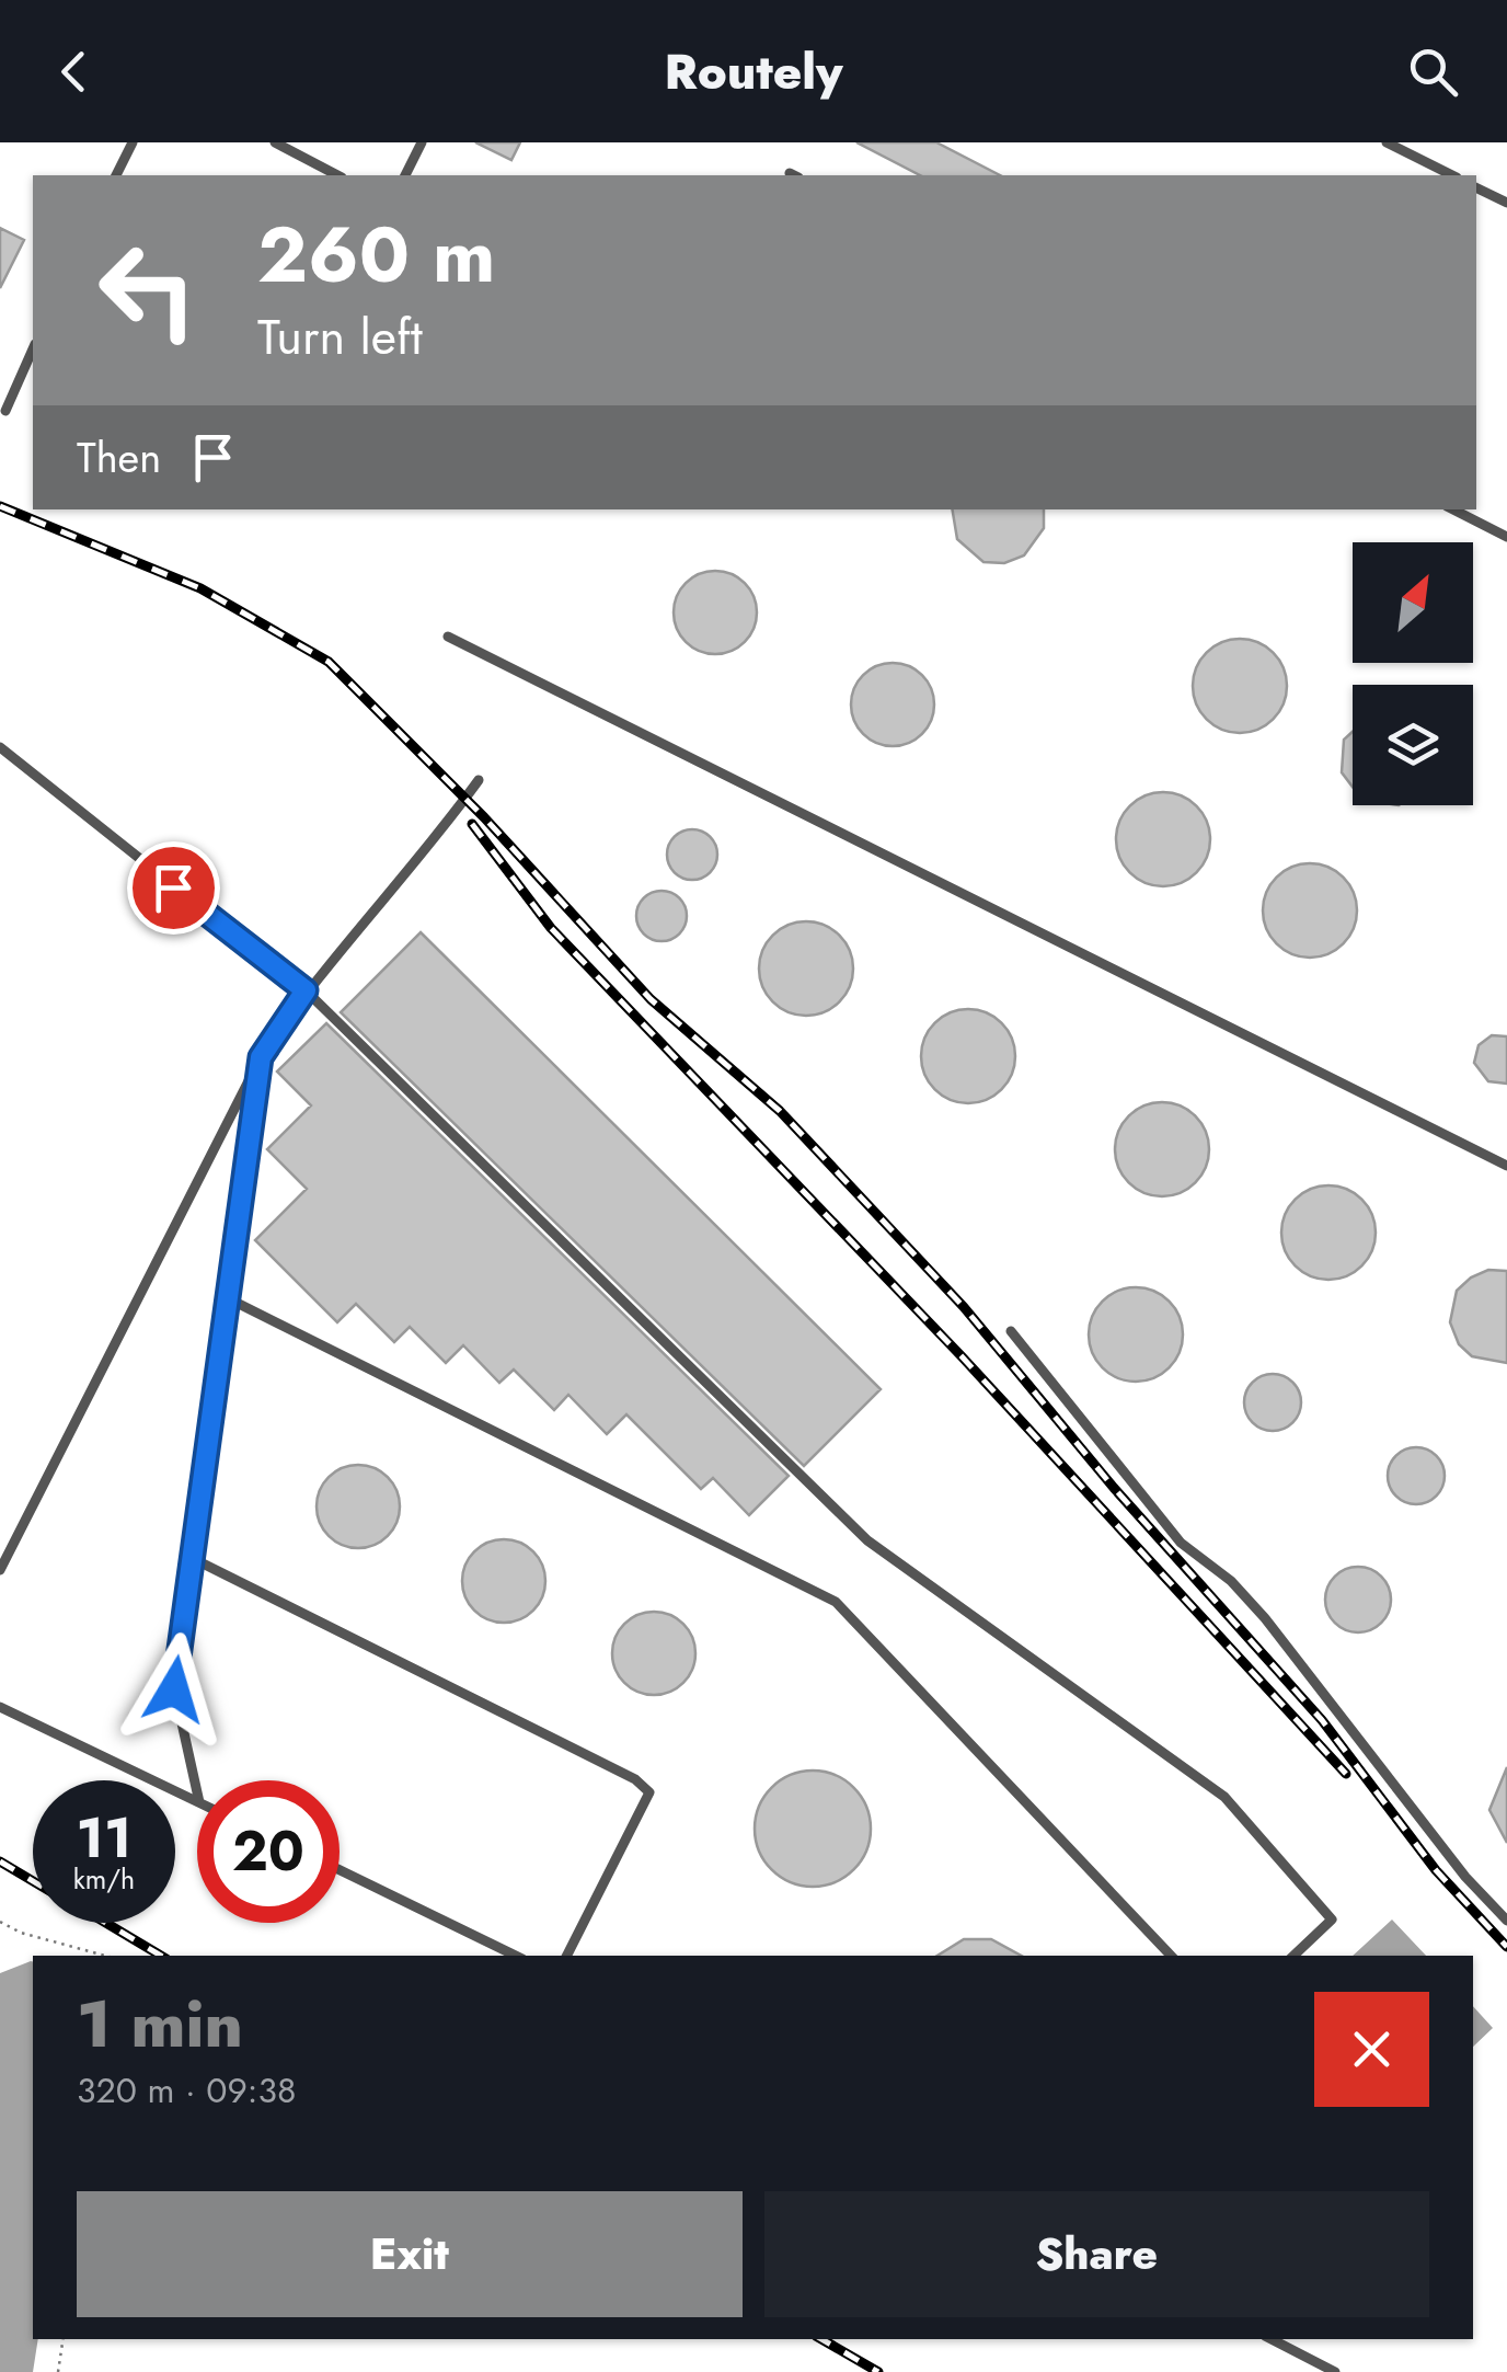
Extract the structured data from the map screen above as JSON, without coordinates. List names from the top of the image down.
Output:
{
  "north": "top right",
  "page": {
    "header": "Routely",
    "turn": ["260 m", "Turn left"],
    "then": "Then",
    "speed": "11 km/h",
    "limit": "20",
    "heading": ["1 min", "320 m · 09:38"],
    "buttons": ["Exit", "Share"]
  }
}
